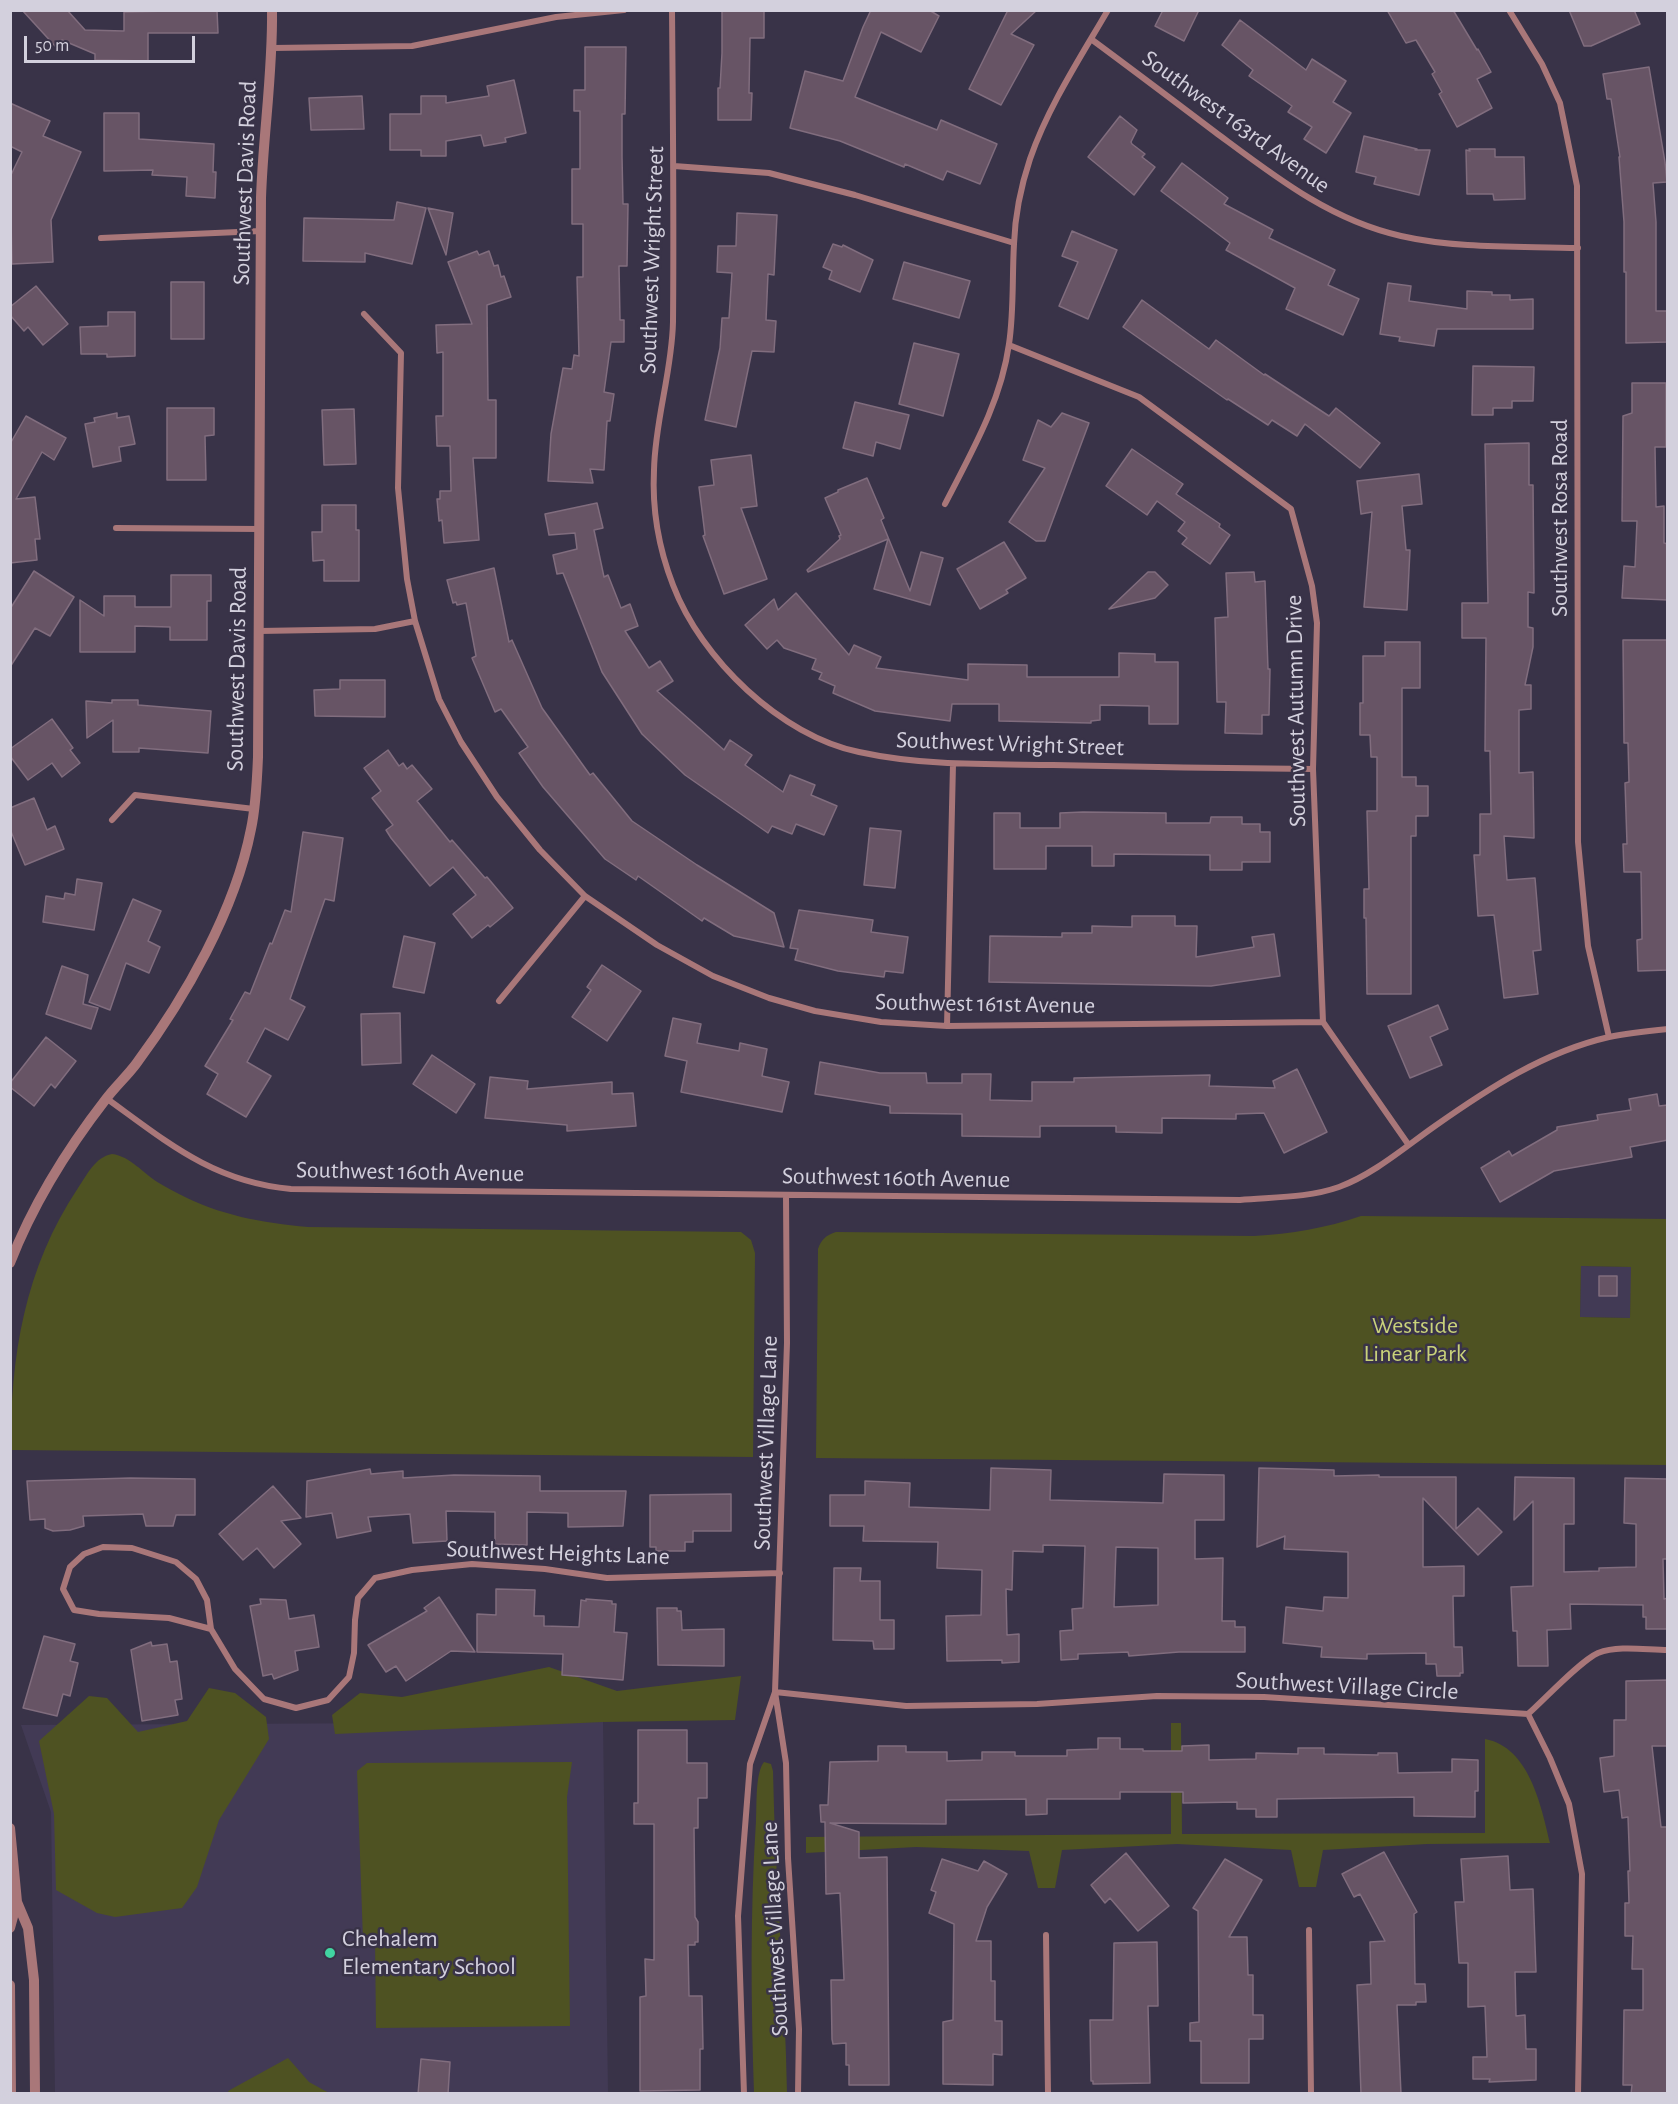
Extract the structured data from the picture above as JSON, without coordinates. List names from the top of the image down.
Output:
{
  "streets": {
    "street": [
      "Southwest 163rd Avenue",
      "Southwest Davis Road",
      "Southwest Wright Street",
      "Southwest Rosa Road",
      "Southwest Autumn Drive",
      "Southwest 161st Avenue",
      "Southwest 160th Avenue",
      "Southwest Village Lane",
      "Southwest Heights Lane",
      "Southwest Village Circle"
    ]
  },
  "crossings": [
    ["Southwest 163rd Avenue", "Southwest Rosa Road"],
    ["Southwest Davis Road", "Southwest 160th Avenue"],
    ["Southwest Wright Street", "Southwest Autumn Drive"],
    ["Southwest Rosa Road", "Southwest 160th Avenue"],
    ["Southwest Autumn Drive", "Southwest 161st Avenue"],
    ["Southwest 160th Avenue", "Southwest Village Lane"],
    ["Southwest Village Lane", "Southwest Heights Lane"],
    ["Southwest Village Lane", "Southwest Village Circle"]
  ],
  "parks": ["Westside Linear Park"],
  "places": ["Chehalem Elementary School"],
  "scale_bar": "50 m"
}
